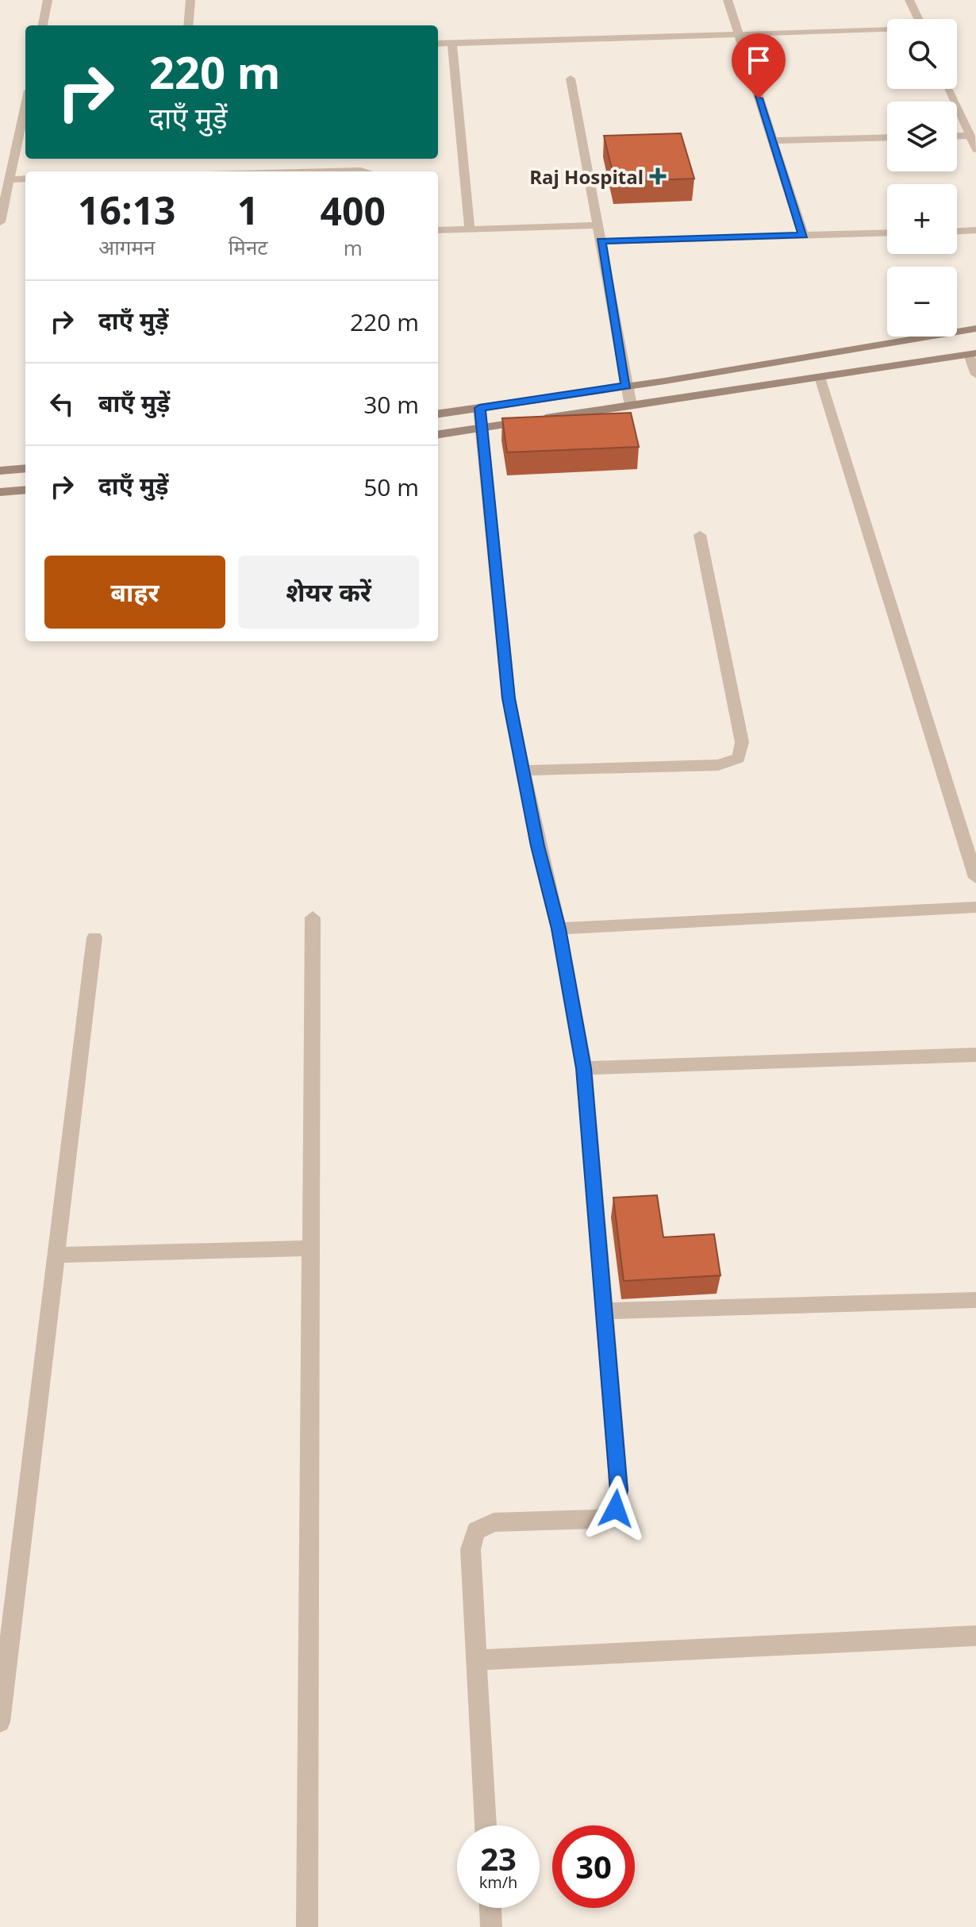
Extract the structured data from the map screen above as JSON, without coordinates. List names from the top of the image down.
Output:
{
  "places": {
    "health": ["Raj Hospital"]
  },
  "page": {
    "map_buttons": ["+", "−"],
    "turn": ["220 m", "दाएँ मुड़ें"],
    "eta": [
      "16:13",
      "आगमन",
      "1",
      "मिनट",
      "400",
      "m"
    ],
    "list": [
      {
        "name": "दाएँ मुड़ें",
        "value": "220 m"
      },
      {
        "name": "बाएँ मुड़ें",
        "value": "30 m"
      },
      {
        "name": "दाएँ मुड़ें",
        "value": "50 m"
      }
    ],
    "buttons": ["बाहर", "शेयर करें"],
    "speed": "23 km/h",
    "limit": "30"
  }
}
